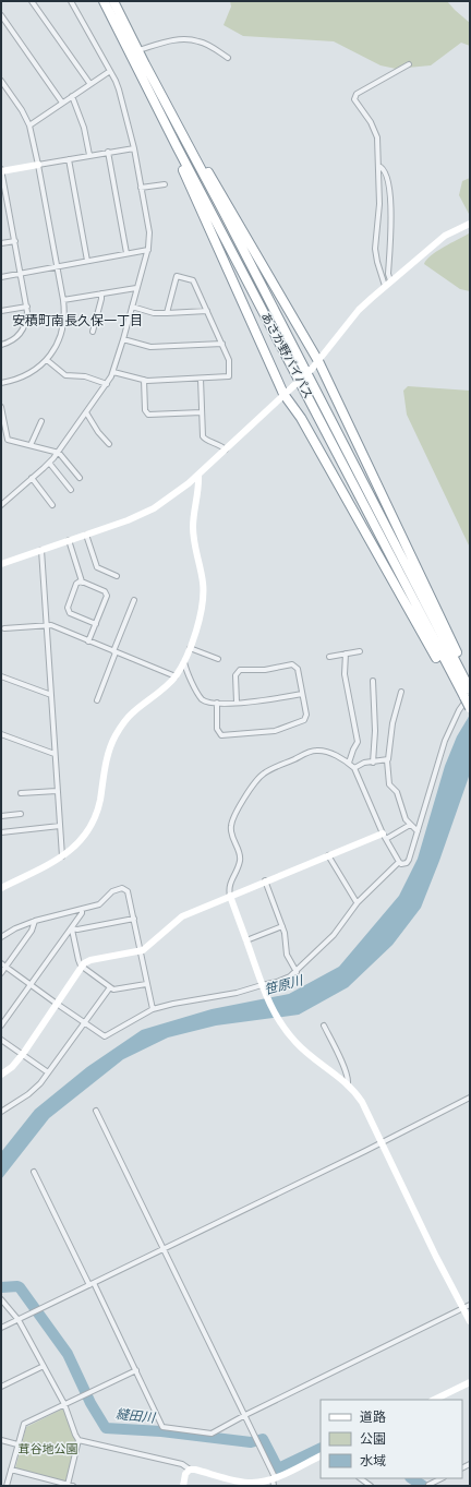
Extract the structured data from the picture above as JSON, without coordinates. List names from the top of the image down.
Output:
{
  "streets": {
    "highway": ["あさか野バイパス"]
  },
  "districts": ["安積町南長久保一丁目"],
  "water": ["笹原川", "縫田川"],
  "parks": ["茸谷地公園"],
  "legend": ["道路", "公園", "水域"]
}
